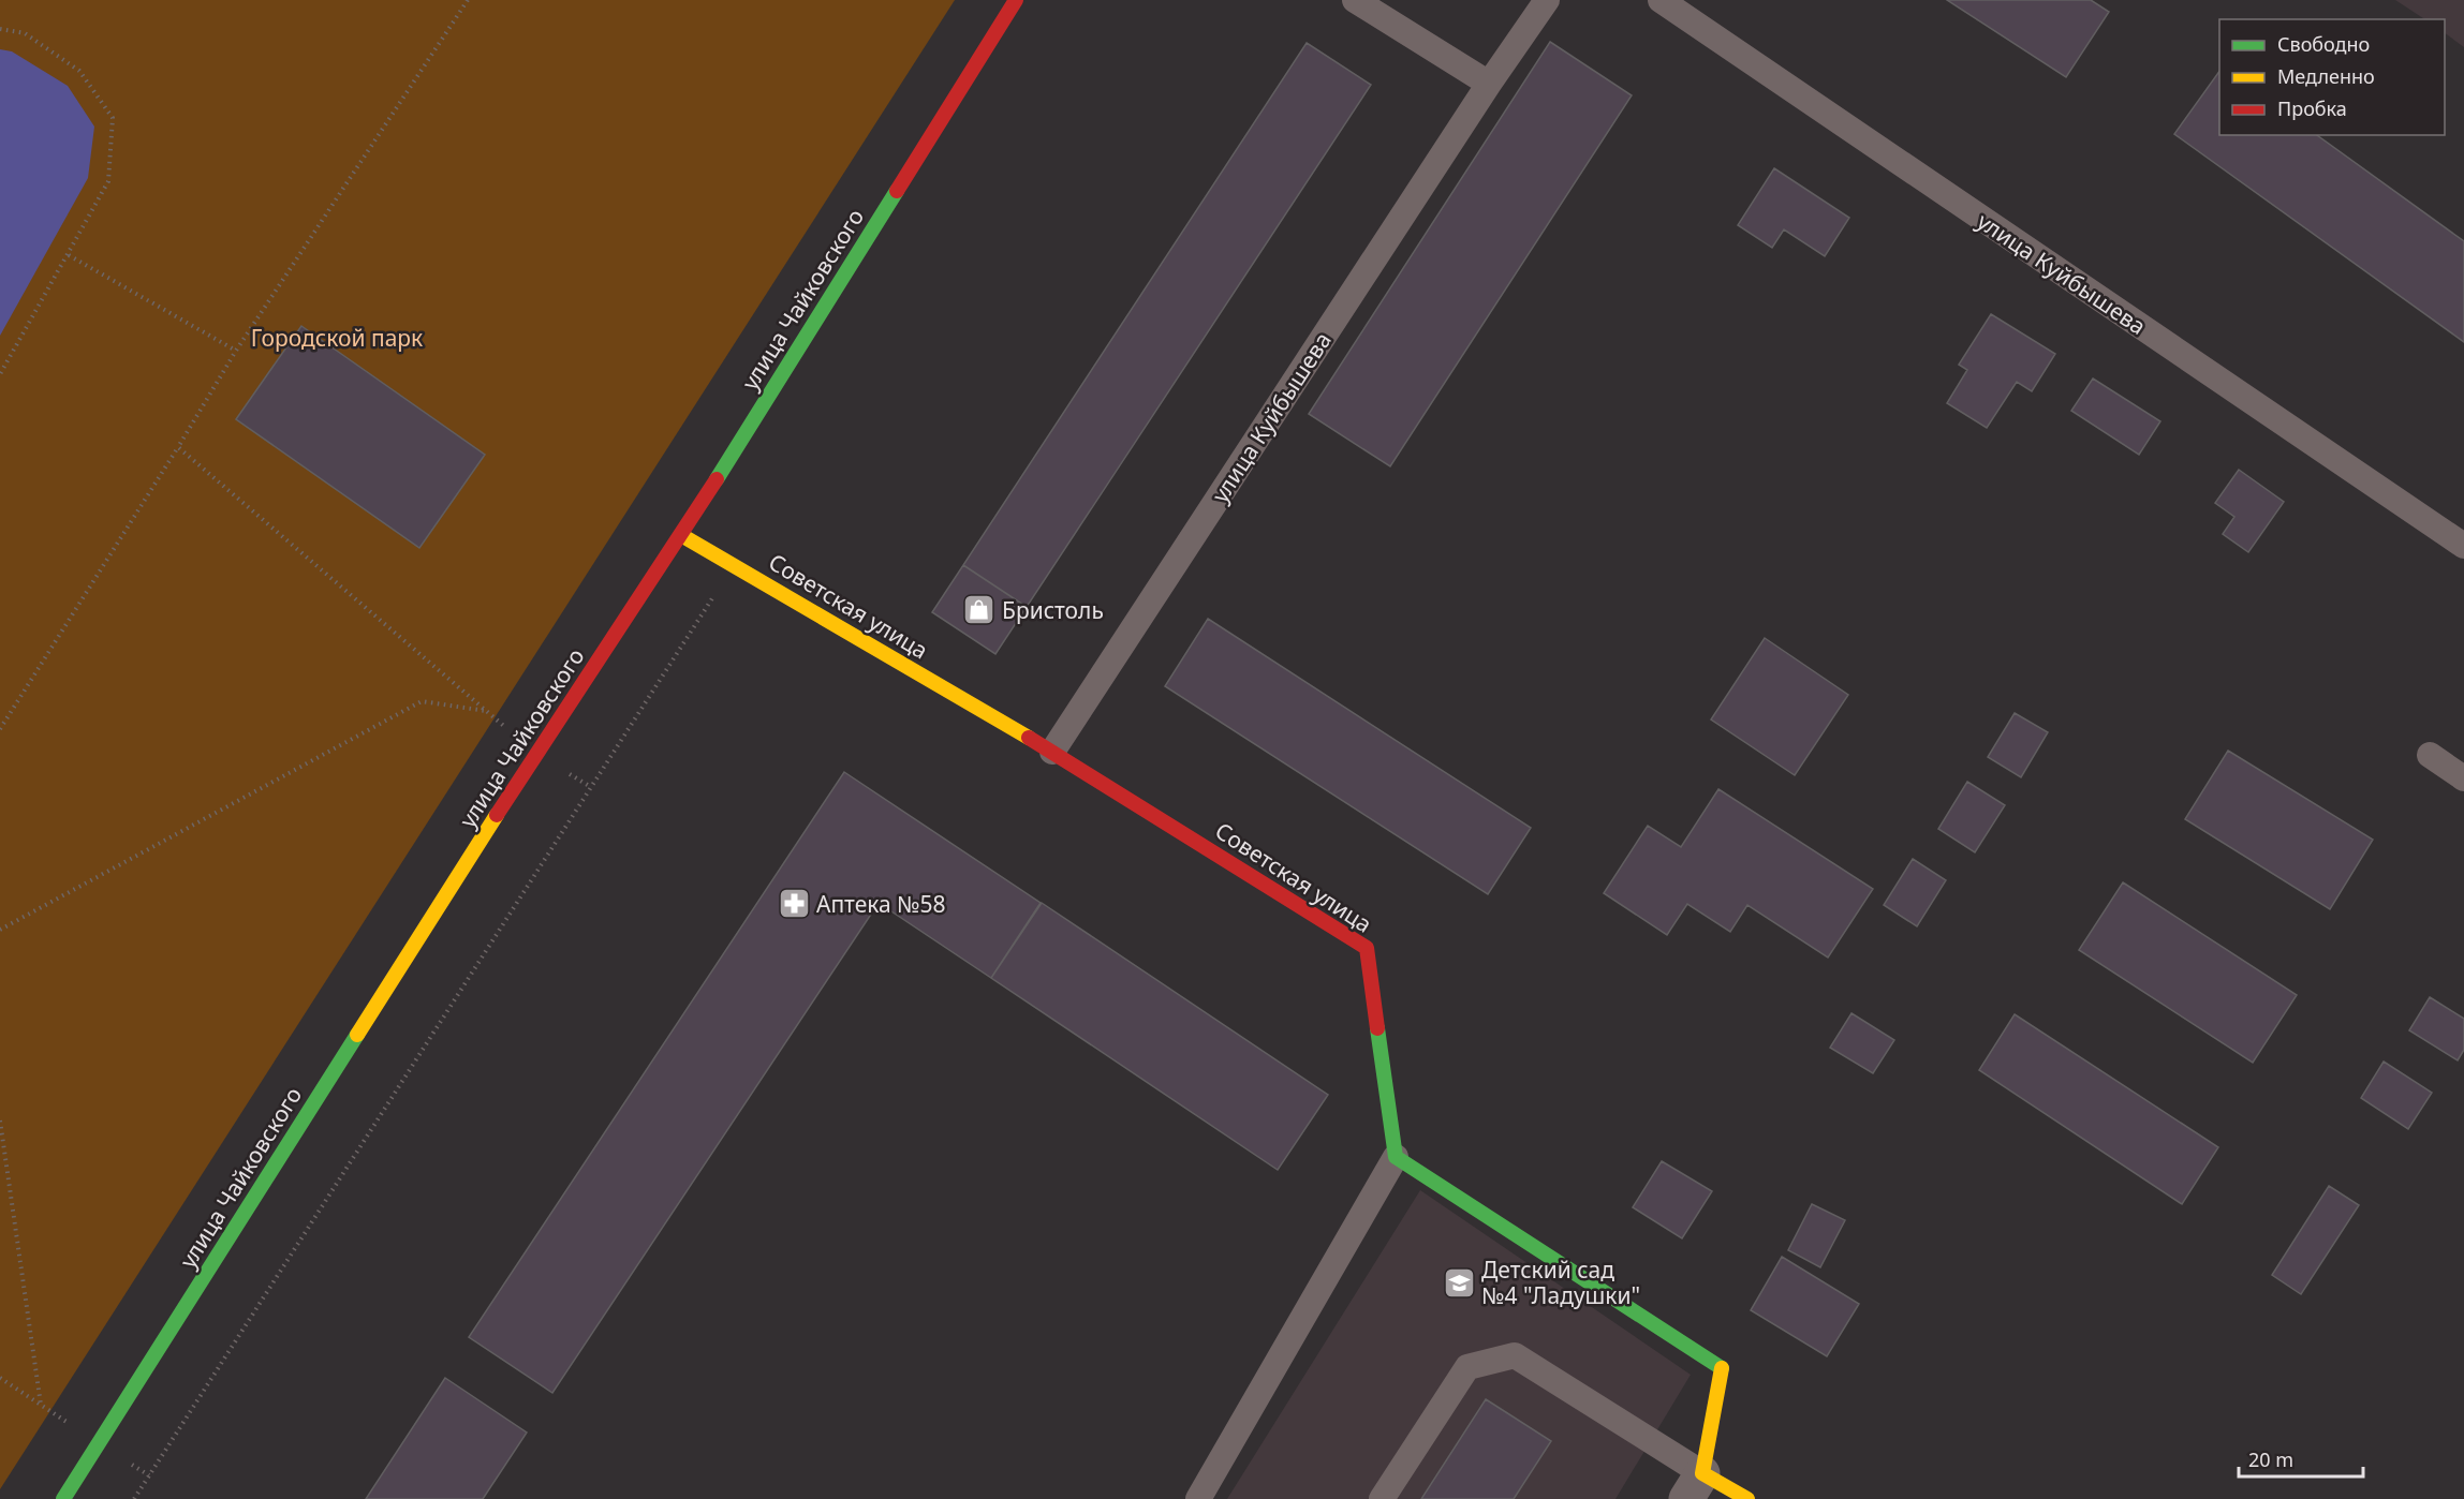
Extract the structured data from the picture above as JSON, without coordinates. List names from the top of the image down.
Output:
{
  "streets": {
    "street": ["улица Чайковского", "Советская улица"],
    "lane": ["улица Куйбышева"]
  },
  "crossings": [
    ["улица Куйбышева", "Советская улица"],
    ["улица Чайковского", "Советская улица"]
  ],
  "parks": ["Городской парк"],
  "places": {
    "shop": ["Бристоль"],
    "pharmacy": ["Аптека №58"],
    "school or university": ["Детский сад №4 \"Ладушки\""]
  },
  "legend": ["Свободно", "Медленно", "Пробка"],
  "scale_bar": "20 m"
}
